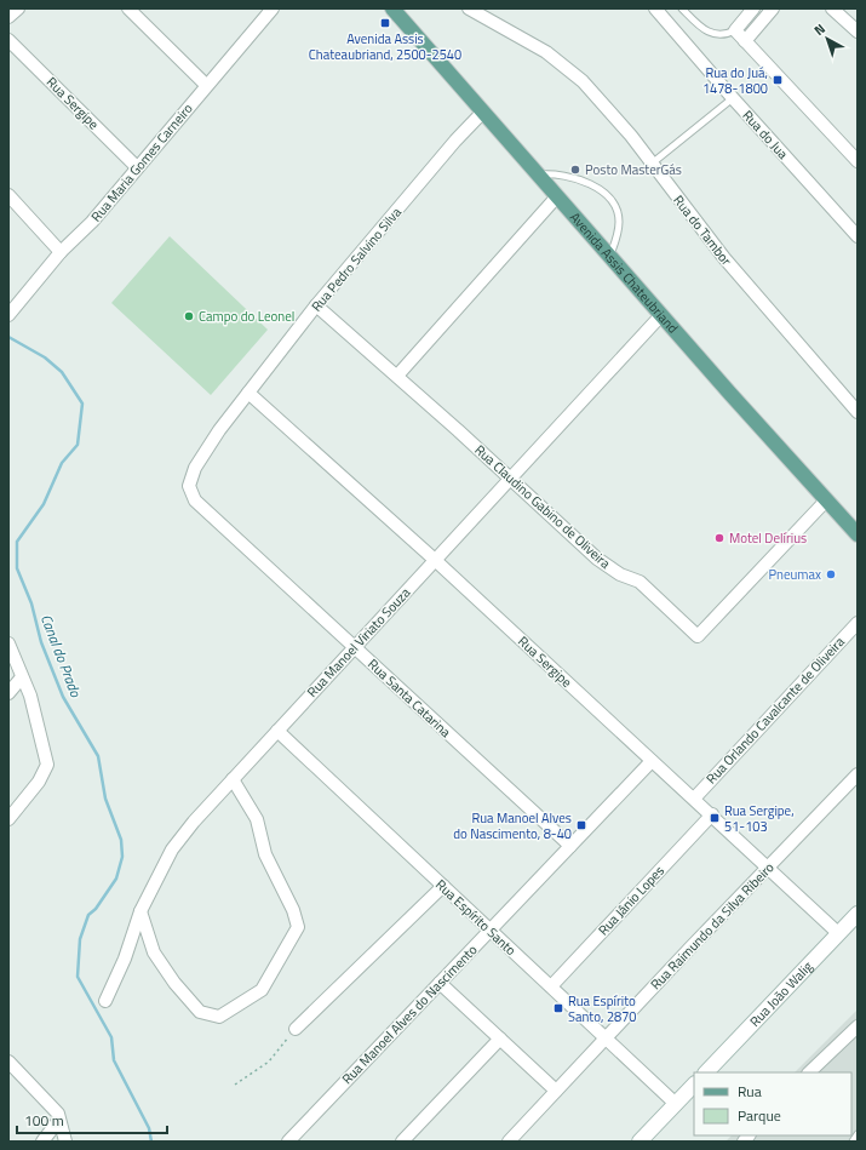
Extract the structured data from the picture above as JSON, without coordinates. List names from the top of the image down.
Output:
{
  "streets": {
    "main road": ["Avenida Assis Chateubriand"],
    "street": [
      "Rua Sergipe",
      "Rua do Jua",
      "Rua Maria Gomes Carneiro",
      "Rua do Tambor",
      "Rua Pedro Salvino Silva",
      "Rua Claudino Gabino de Oliveira",
      "Rua Manoel Viriato Souza",
      "Rua Santa Catarina",
      "Rua Orlando Cavalcante de Oliveira",
      "Rua Jânio Lopes",
      "Rua Espírito Santo",
      "Rua Raimundo da Silva Ribeiro",
      "Rua João Walig",
      "Rua Manoel Alves do Nascimento"
    ]
  },
  "crossings": [
    ["Rua Sergipe", "Rua Maria Gomes Carneiro"],
    ["Rua Sergipe", "Rua Pedro Salvino Silva"],
    ["Rua Sergipe", "Rua Manoel Viriato Souza"],
    ["Rua Sergipe", "Rua Orlando Cavalcante de Oliveira"],
    ["Rua Sergipe", "Rua Jânio Lopes"],
    ["Rua Sergipe", "Rua Raimundo da Silva Ribeiro"],
    ["Rua Sergipe", "Rua João Walig"],
    ["Rua Sergipe", "Rua Manoel Alves do Nascimento"],
    ["Rua Pedro Salvino Silva", "Avenida Assis Chateubriand"],
    ["Rua Pedro Salvino Silva", "Rua Claudino Gabino de Oliveira"],
    ["Rua Pedro Salvino Silva", "Rua Santa Catarina"],
    ["Avenida Assis Chateubriand", "Rua Claudino Gabino de Oliveira"],
    ["Avenida Assis Chateubriand", "Rua Manoel Viriato Souza"],
    ["Rua Claudino Gabino de Oliveira", "Rua Manoel Viriato Souza"],
    ["Rua Manoel Viriato Souza", "Rua Santa Catarina"],
    ["Rua Manoel Viriato Souza", "Rua Espírito Santo"],
    ["Rua Santa Catarina", "Rua Manoel Alves do Nascimento"],
    ["Rua Jânio Lopes", "Rua Espírito Santo"],
    ["Rua Espírito Santo", "Rua Raimundo da Silva Ribeiro"],
    ["Rua Espírito Santo", "Rua Manoel Alves do Nascimento"]
  ],
  "water": ["Canal do Prado"],
  "places": {
    "transit": [
      "Avenida Assis Chateaubriand, 2500-2540",
      "Rua do Juá, 1478-1800",
      "Rua Sergipe, 51-103",
      "Rua Manoel Alves do Nascimento, 8-40",
      "Rua Espírito Santo, 2870"
    ],
    "other": [
      "Posto MasterGás",
      "Campo do Leonel",
      "Motel Delírius",
      "Pneumax"
    ]
  },
  "legend": ["Rua", "Parque"],
  "scale_bar": "100 m",
  "north": "top left"
}
